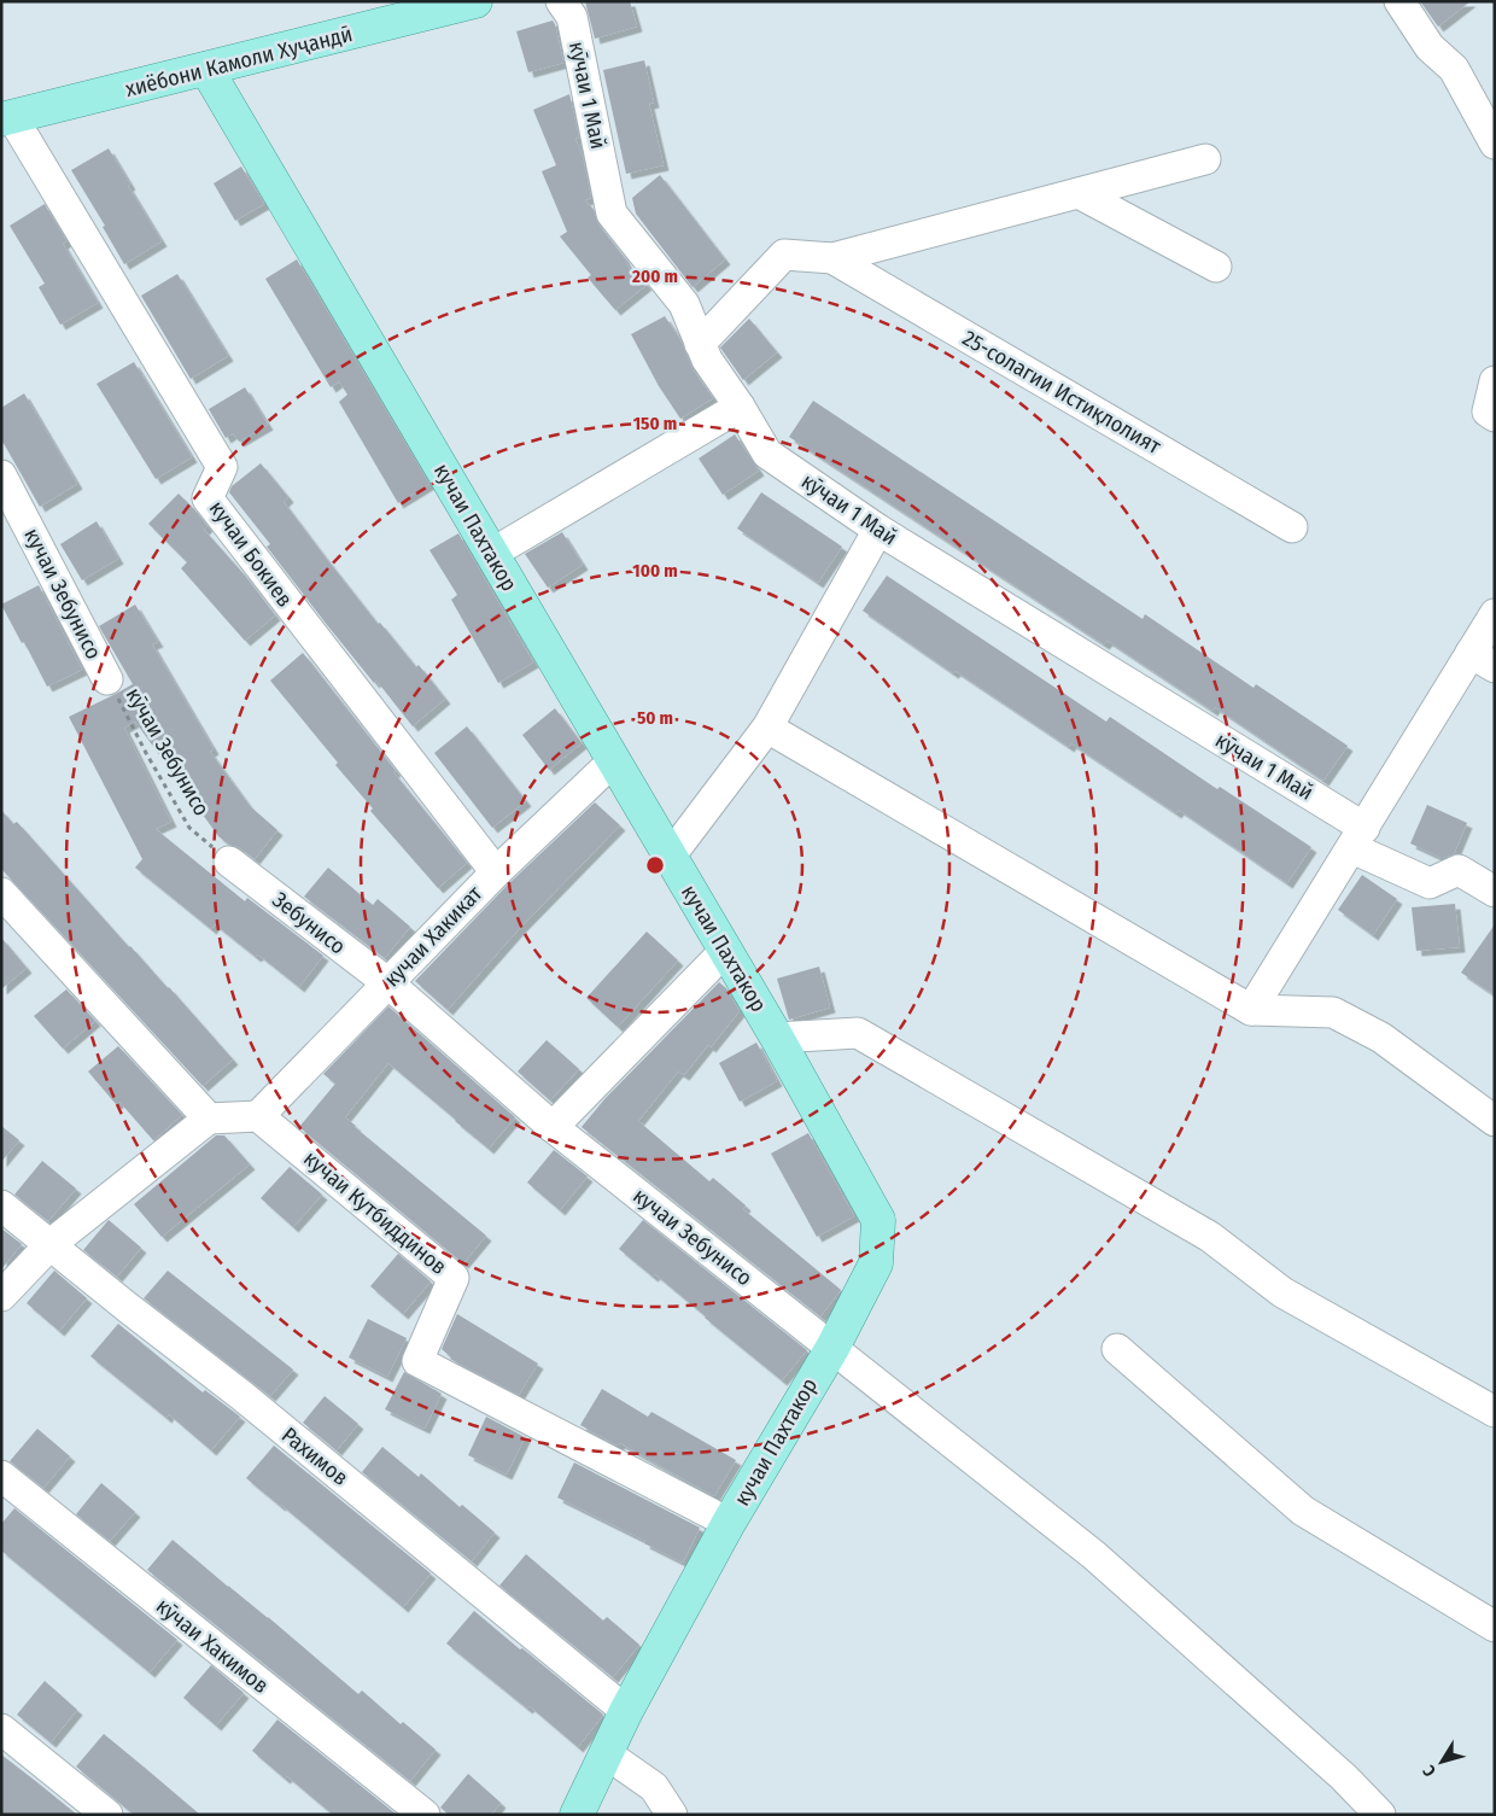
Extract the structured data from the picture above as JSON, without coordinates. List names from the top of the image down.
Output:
{
  "streets": {
    "main road": ["хиёбони Камоли Хуҷандӣ", "кучаи Пахтакор"],
    "street": [
      "кӯчаи 1 Май",
      "25-солагии Истиқлолият",
      "кучаи Бокиев",
      "кучаи Зебунисо",
      "Зебунисо",
      "кучаи Хакикат",
      "кучаи Кутбиддинов",
      "Рахимов",
      "кӯчаи Хакимов"
    ],
    "path": ["кӯчаи Зебунисо"]
  },
  "crossings": [
    ["хиёбони Камоли Хуҷандӣ", "кучаи Пахтакор"],
    ["хиёбони Камоли Хуҷандӣ", "кучаи Бокиев"],
    ["кӯчаи 1 Май", "25-солагии Истиқлолият"],
    ["кучаи Пахтакор", "кучаи Зебунисо"],
    ["кучаи Пахтакор", "кучаи Хакикат"],
    ["кучаи Пахтакор", "кучаи Кутбиддинов"],
    ["кучаи Пахтакор", "Рахимов"],
    ["кучаи Бокиев", "кучаи Хакикат"],
    ["кучаи Зебунисо", "кӯчаи Зебунисо"],
    ["кучаи Зебунисо", "Зебунисо"],
    ["кучаи Зебунисо", "кучаи Хакикат"],
    ["кӯчаи Зебунисо", "Зебунисо"],
    ["Зебунисо", "кучаи Хакикат"],
    ["кучаи Хакикат", "кучаи Кутбиддинов"]
  ],
  "north": "bottom left",
  "rings": [
    "200 m",
    "150 m",
    "100 m",
    "50 m"
  ]
}
